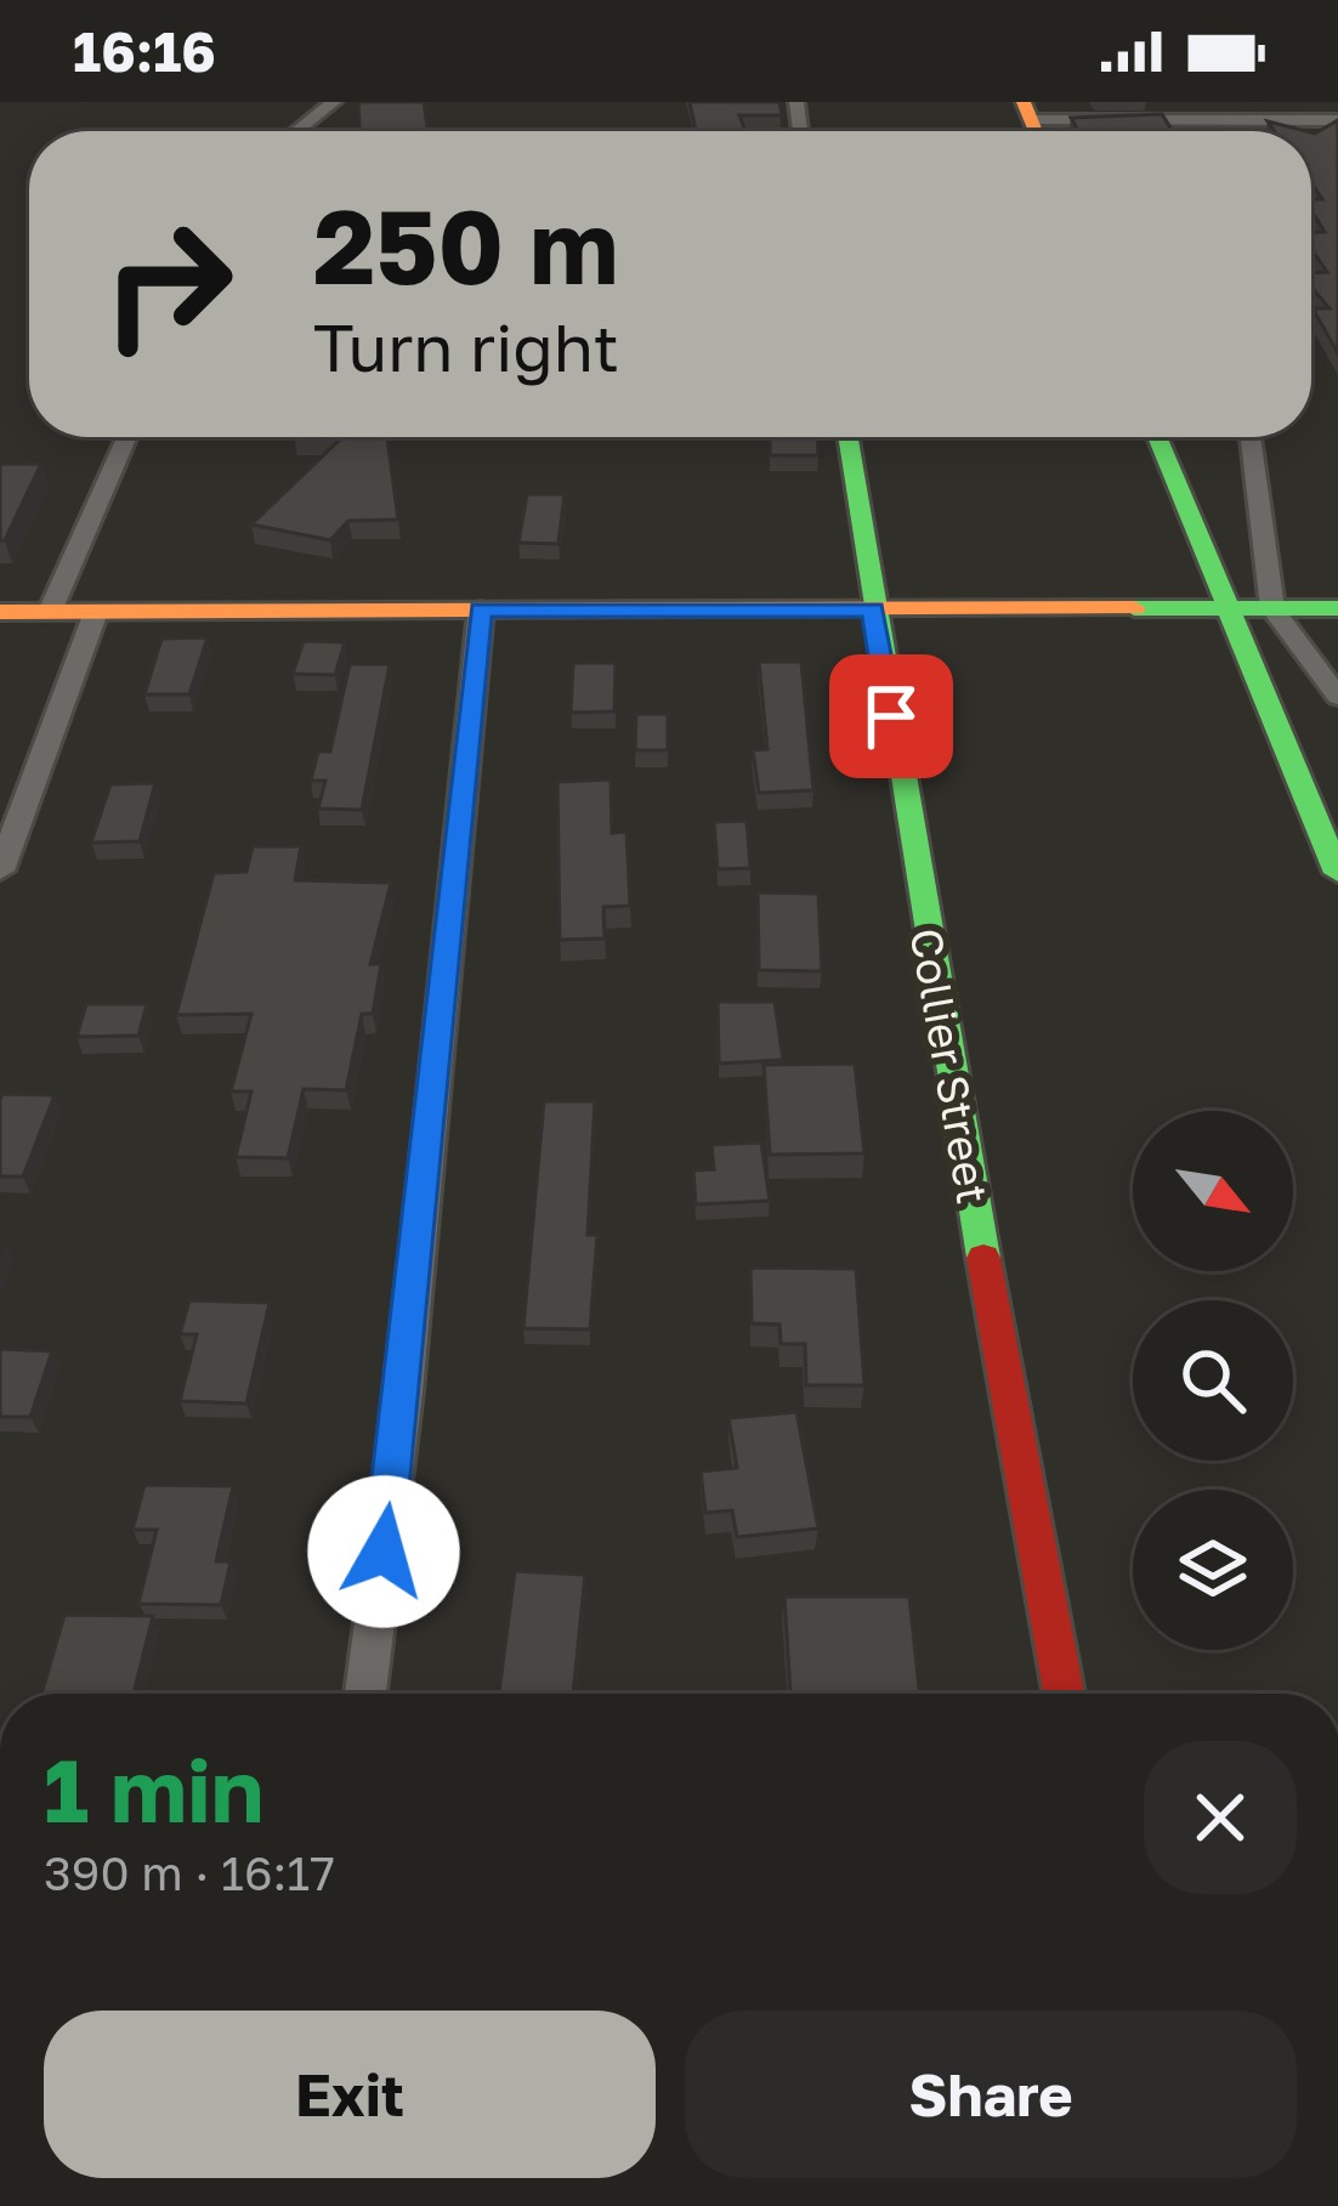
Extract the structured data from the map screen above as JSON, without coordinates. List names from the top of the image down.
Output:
{
  "streets": {
    "street": ["Collier Street"]
  },
  "north": "bottom right",
  "page": {
    "status": "16:16",
    "turn": ["250 m", "Turn right"],
    "heading": ["1 min", "390 m · 16:17"],
    "buttons": ["Exit", "Share"]
  }
}
